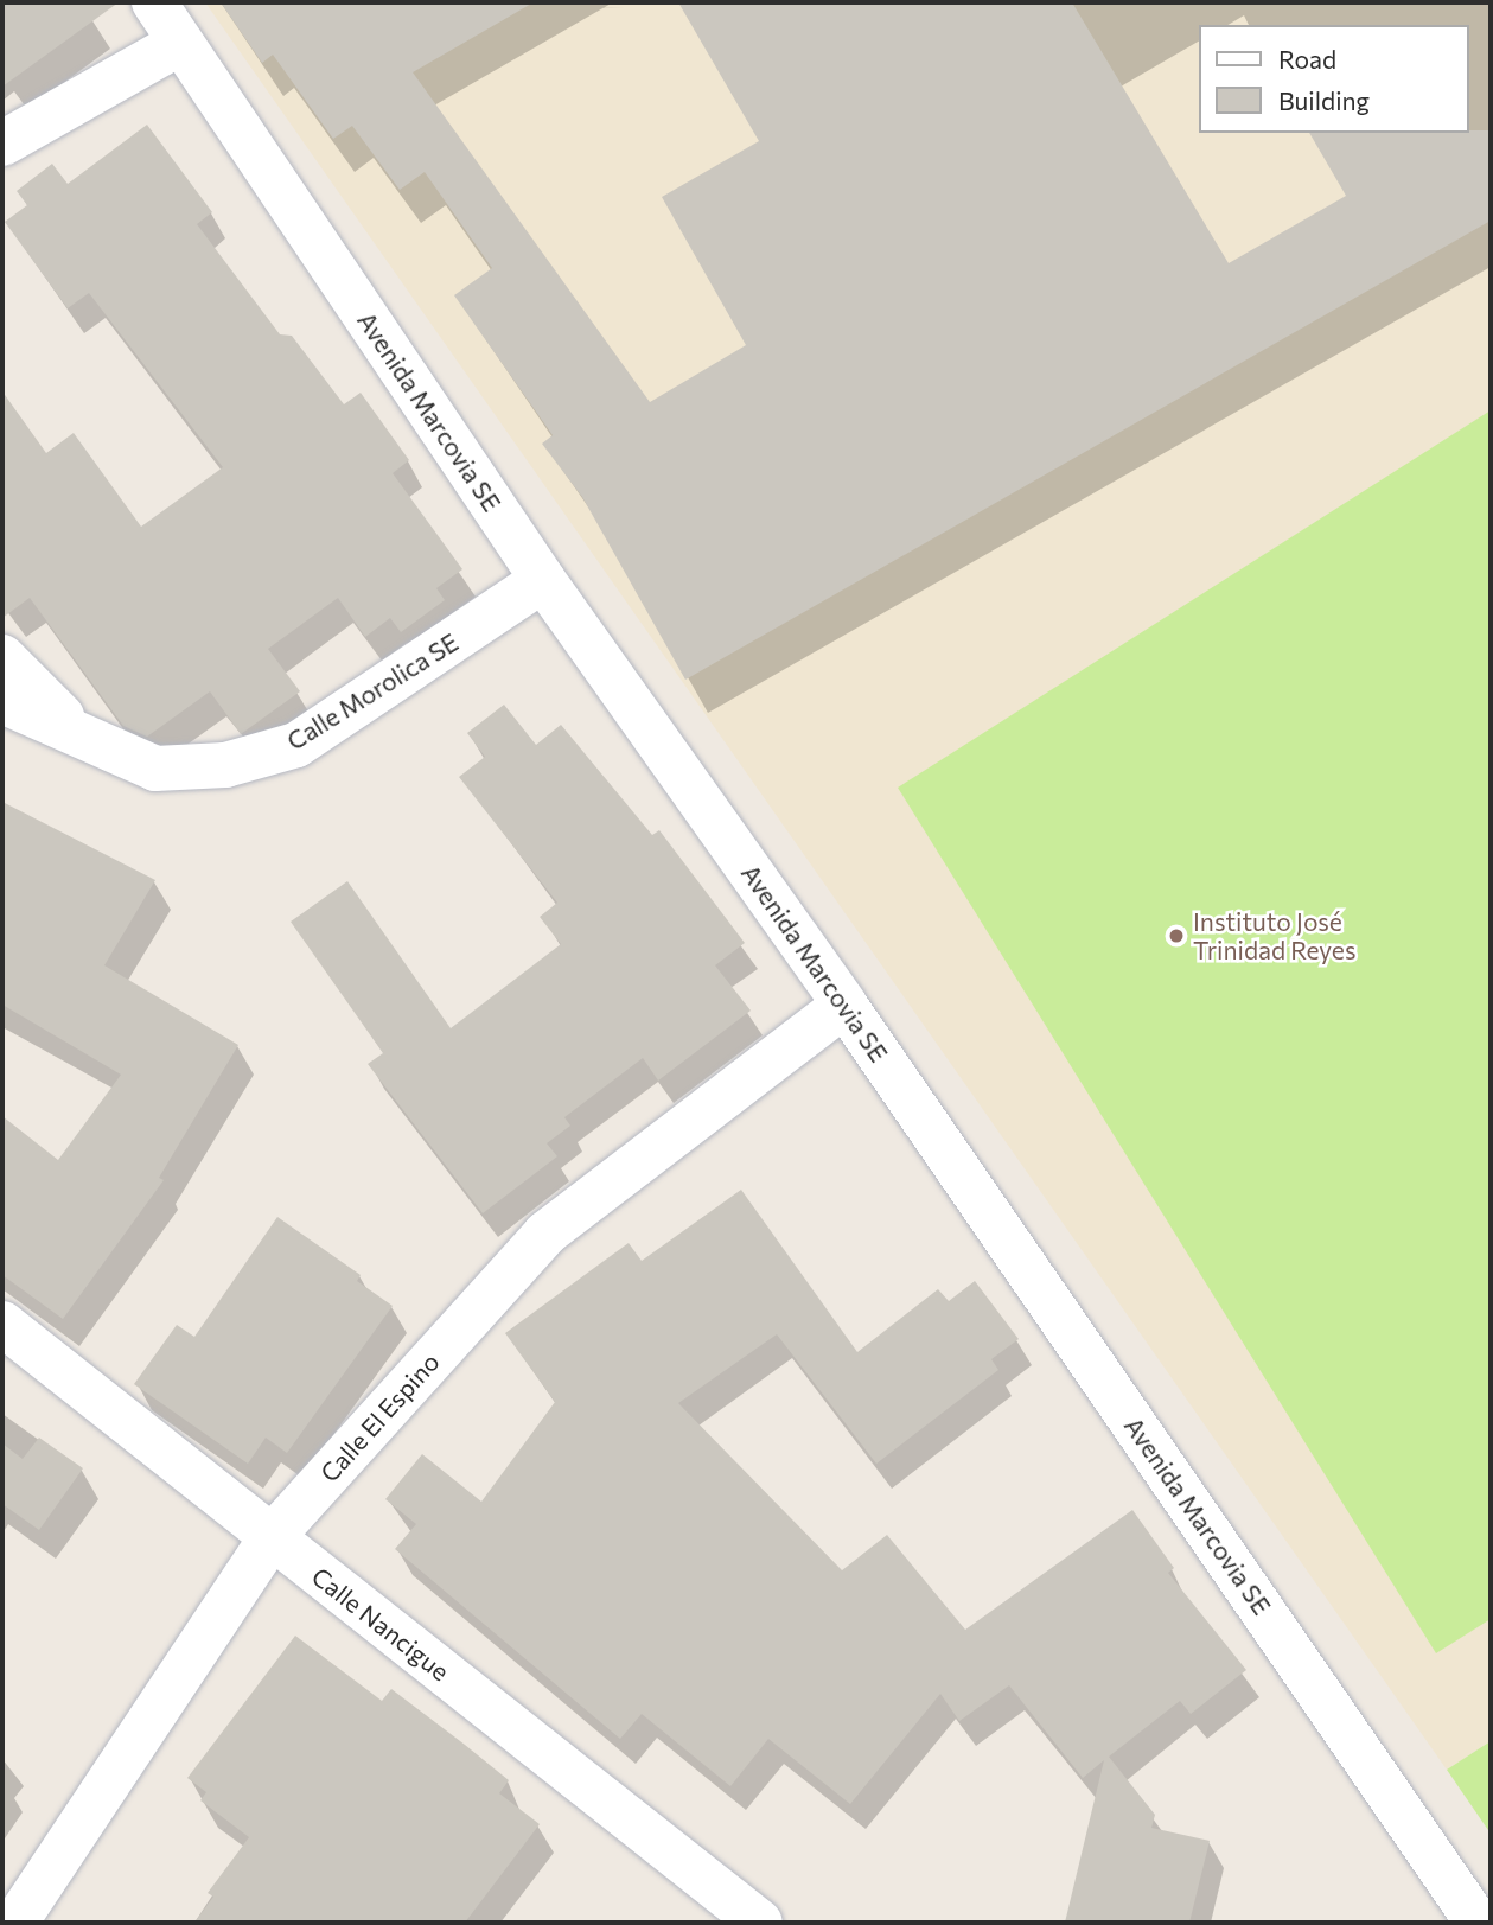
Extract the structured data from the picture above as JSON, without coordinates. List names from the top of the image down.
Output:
{
  "streets": {
    "street": [
      "Avenida Marcovia SE",
      "Calle Morolica SE",
      "Calle El Espino",
      "Calle Nancigue"
    ]
  },
  "crossings": [
    ["Avenida Marcovia SE", "Calle Morolica SE"],
    ["Avenida Marcovia SE", "Calle El Espino"],
    ["Calle El Espino", "Calle Nancigue"]
  ],
  "places": ["Instituto José Trinidad Reyes"],
  "legend": ["Road", "Building"]
}
